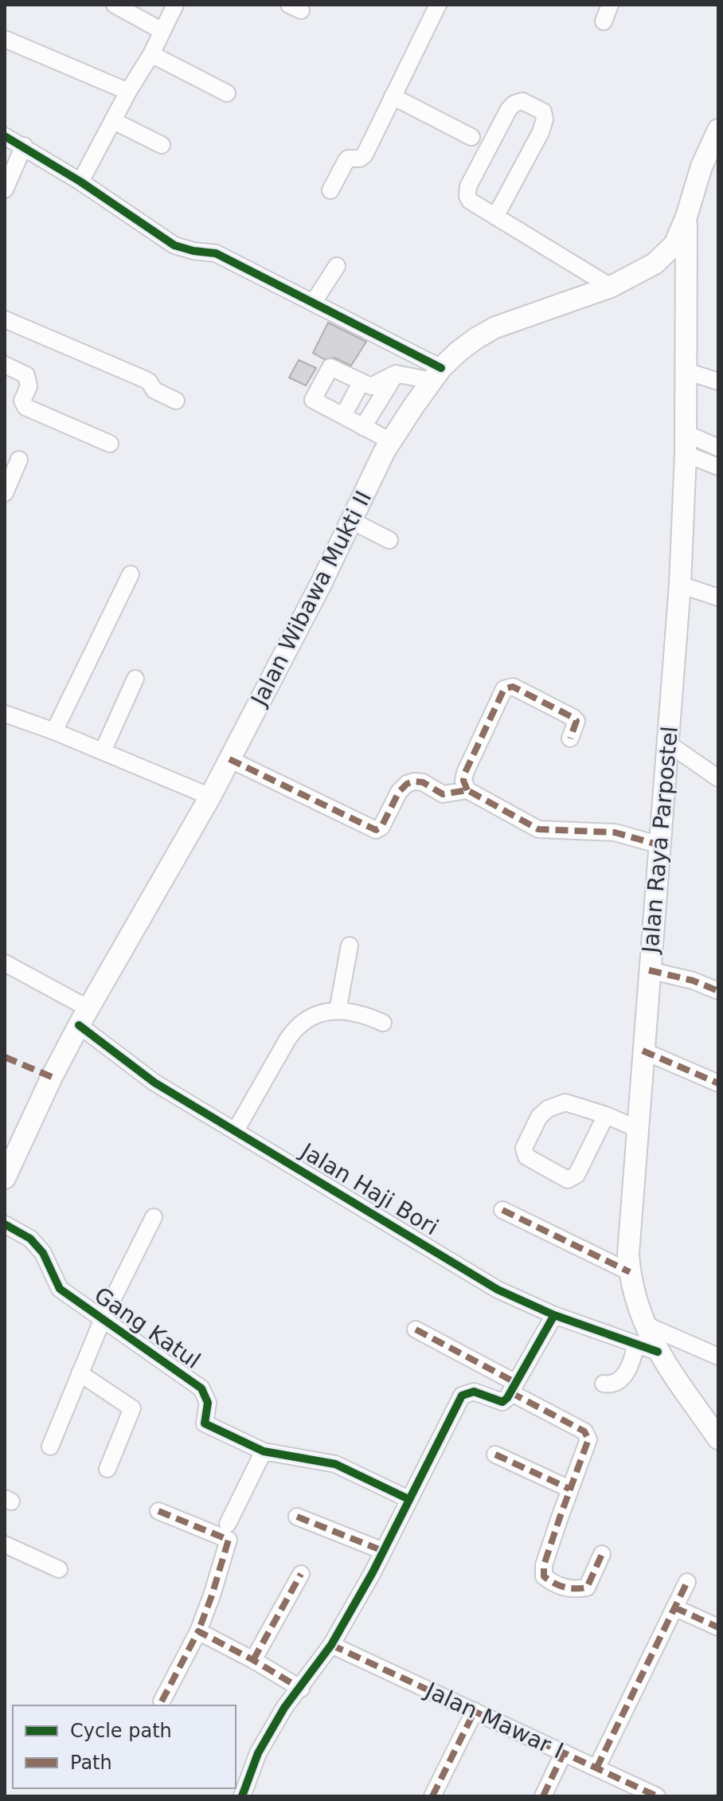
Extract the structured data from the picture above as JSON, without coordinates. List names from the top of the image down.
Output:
{
  "streets": {
    "main road": ["Jalan Wibawa Mukti II", "Jalan Raya Parpostel"],
    "street": ["Jalan Haji Bori", "Gang Katul", "Jalan Mawar I"]
  },
  "crossings": [
    ["Jalan Wibawa Mukti II", "Jalan Raya Parpostel"],
    ["Jalan Wibawa Mukti II", "Jalan Haji Bori"],
    ["Jalan Raya Parpostel", "Jalan Haji Bori"]
  ],
  "legend": ["Cycle path", "Path"]
}
